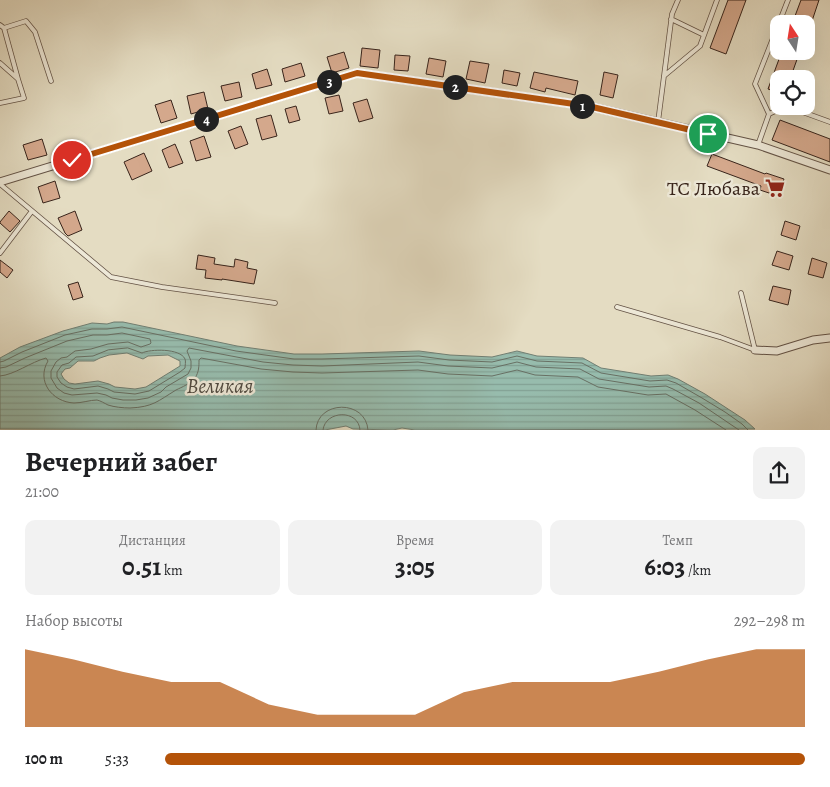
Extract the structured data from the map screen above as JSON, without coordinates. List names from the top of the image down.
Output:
{
  "water": ["Великая"],
  "places": {
    "supermarket": ["ТС Любава"]
  },
  "north": "top",
  "page": {
    "pins": [
      "3",
      "2",
      "1",
      "4"
    ],
    "heading": ["Вечерний забег", "21:00"],
    "stats": [
      ["Дистанция", "0.51 km"],
      ["Время", "3:05"],
      ["Темп", "6:03 /km"]
    ],
    "chart": ["Набор высоты", "292–298 m"],
    "list": [
      {
        "name": "100 m",
        "note": "5:33"
      }
    ]
  }
}
